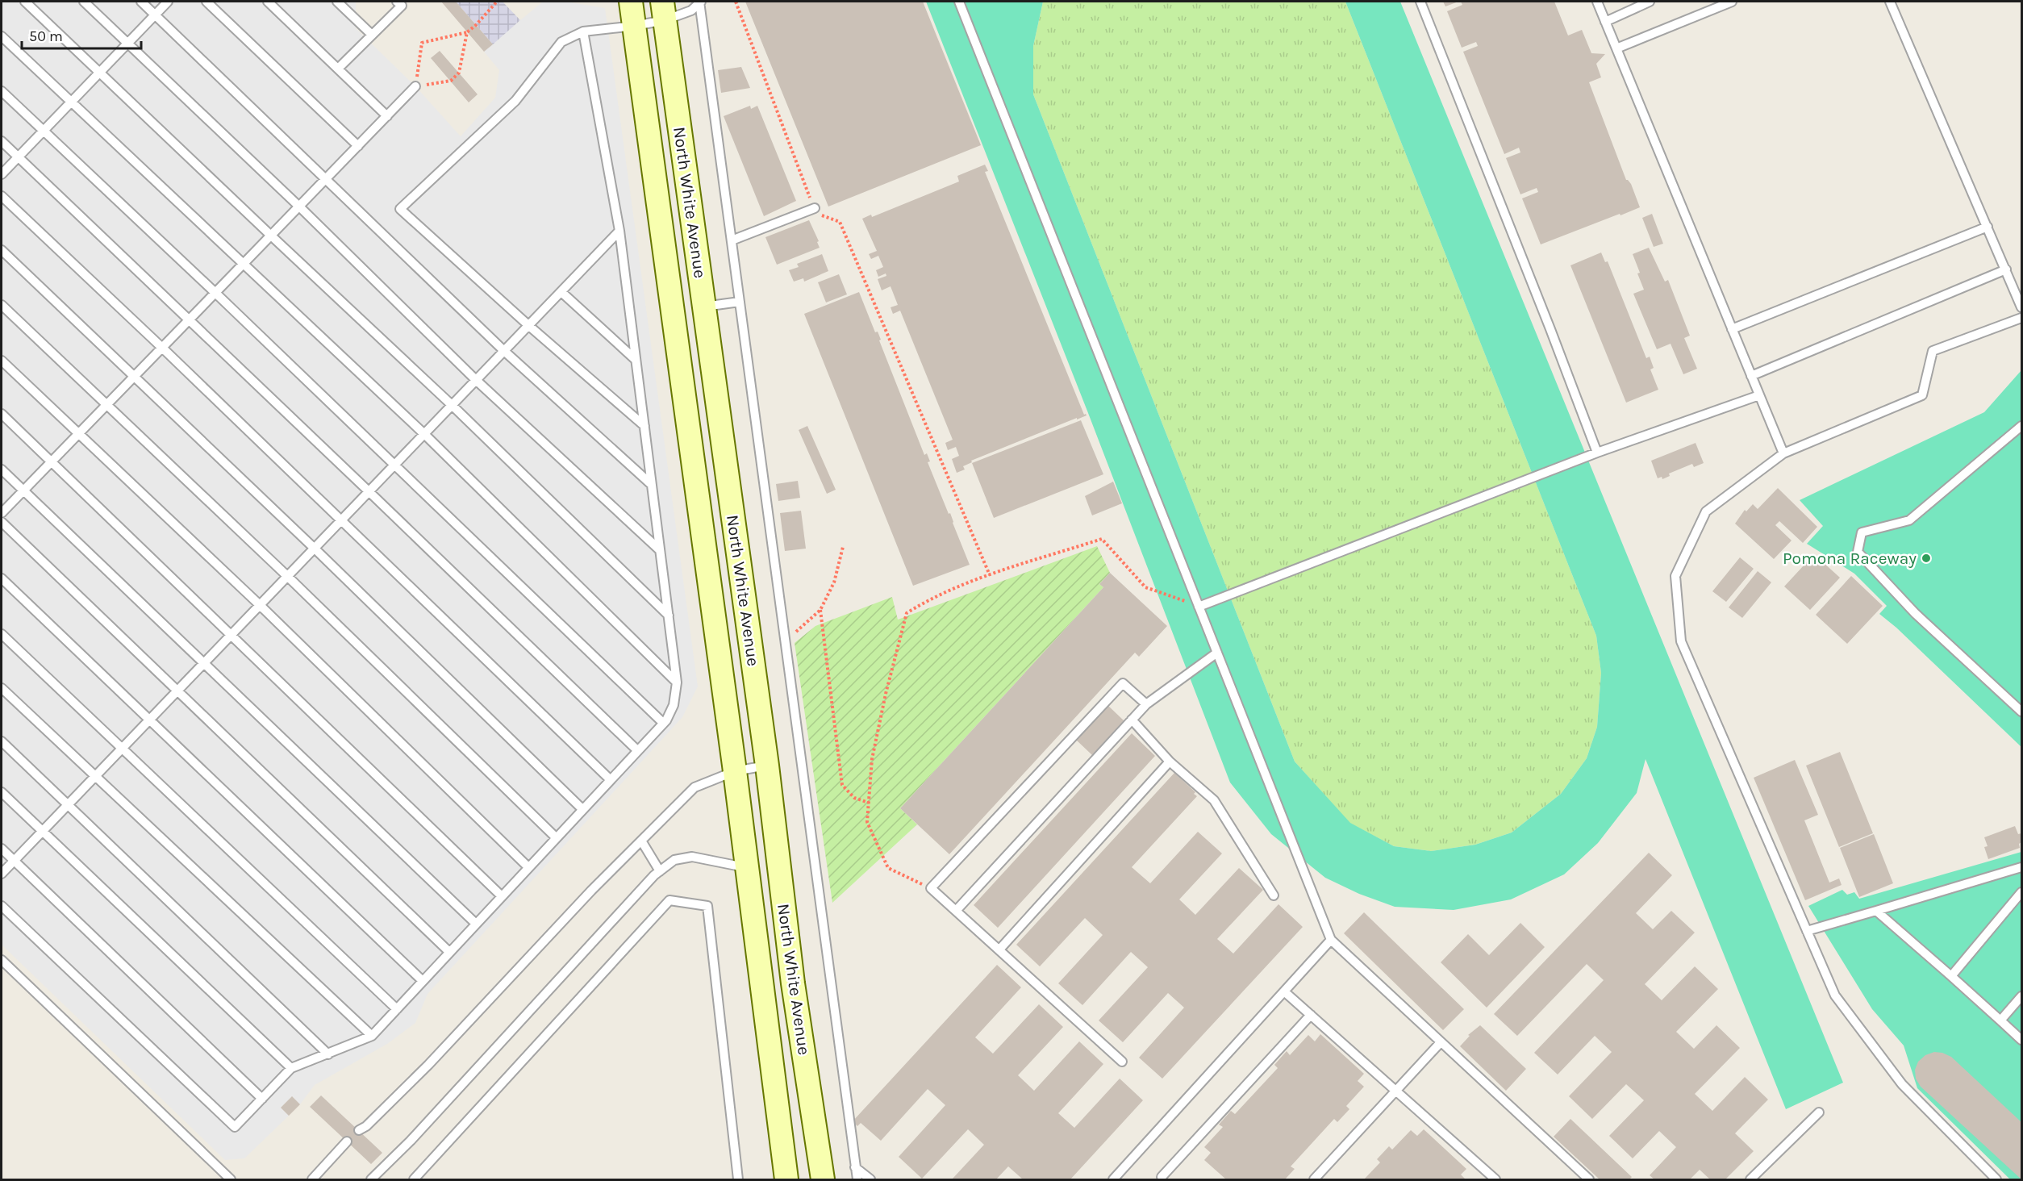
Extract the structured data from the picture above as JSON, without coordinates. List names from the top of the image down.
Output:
{
  "streets": {
    "main road": ["North White Avenue"]
  },
  "places": ["Pomona Raceway"],
  "scale_bar": "50 m"
}
